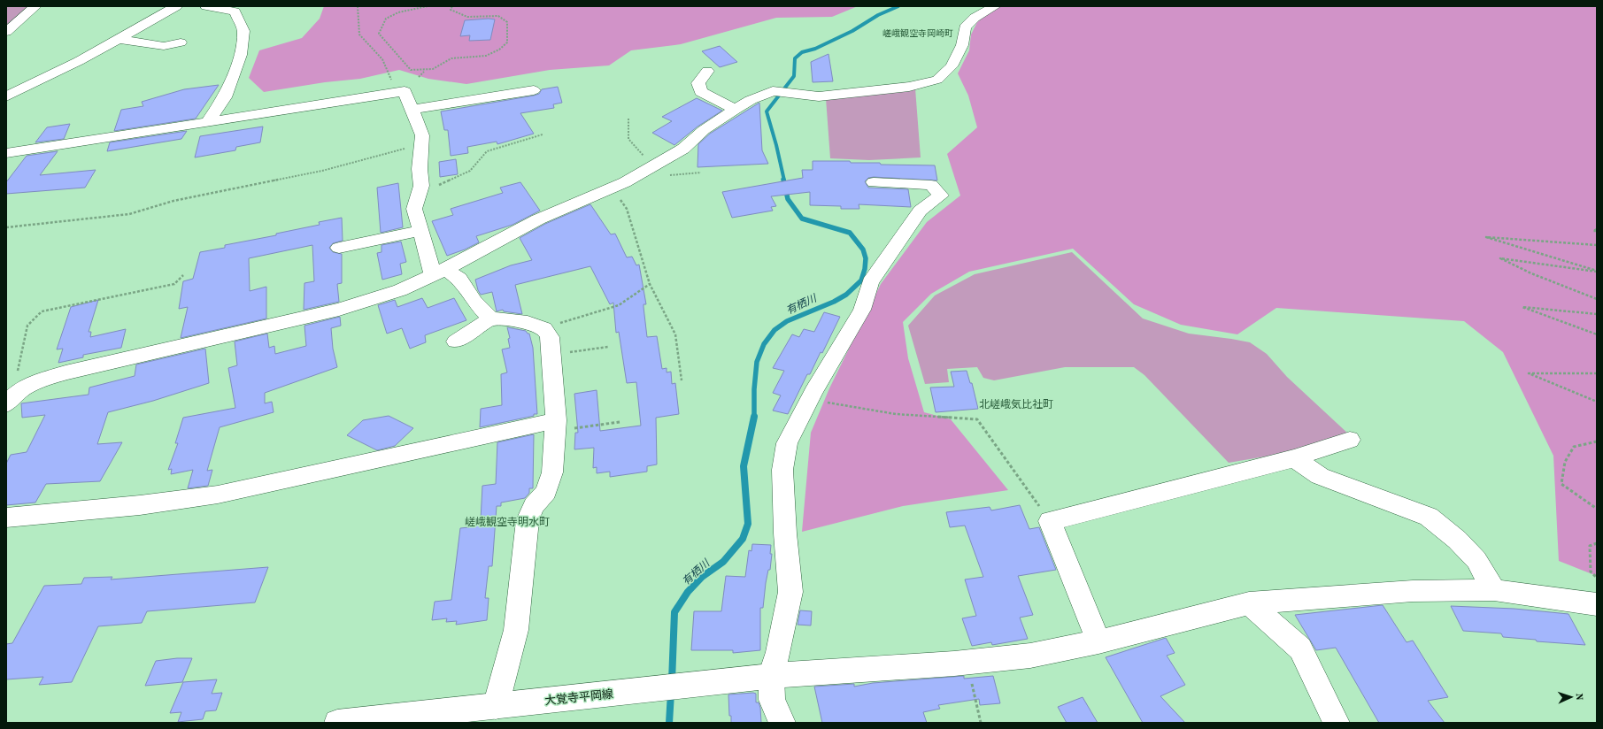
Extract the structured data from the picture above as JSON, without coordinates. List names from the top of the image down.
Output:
{
  "streets": {
    "street": ["大覚寺平岡線"]
  },
  "districts": ["嵯峨観空寺岡崎町", "北嵯峨気比社町", "嵯峨観空寺明水町"],
  "water": ["有栖川"],
  "north": "right"
}
